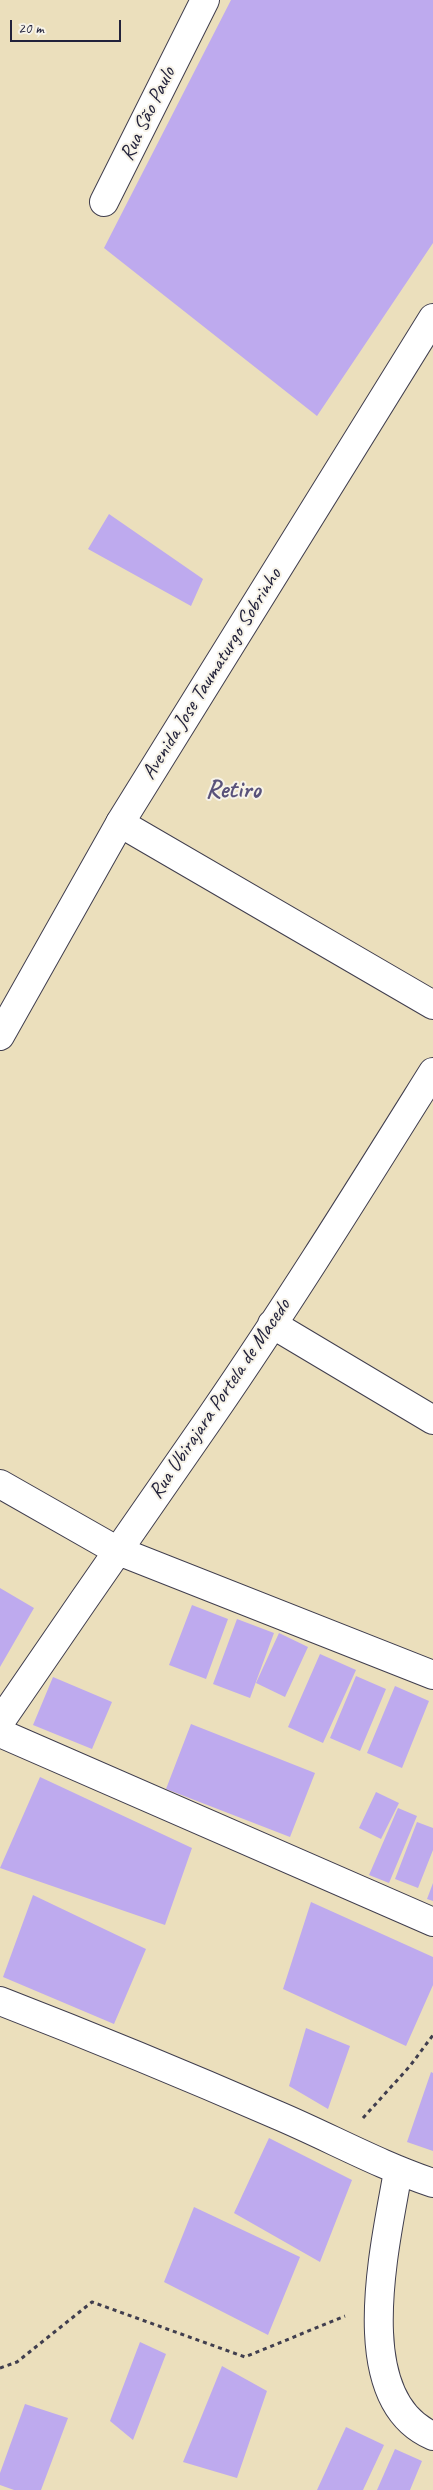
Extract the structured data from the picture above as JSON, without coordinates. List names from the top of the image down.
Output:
{
  "streets": {
    "street": ["Rua São Paulo", "Avenida Jose Taumaturgo Sobrinho", "Rua Ubirajara Portela de Macedo"]
  },
  "districts": ["Retiro"],
  "scale_bar": "20 m"
}
